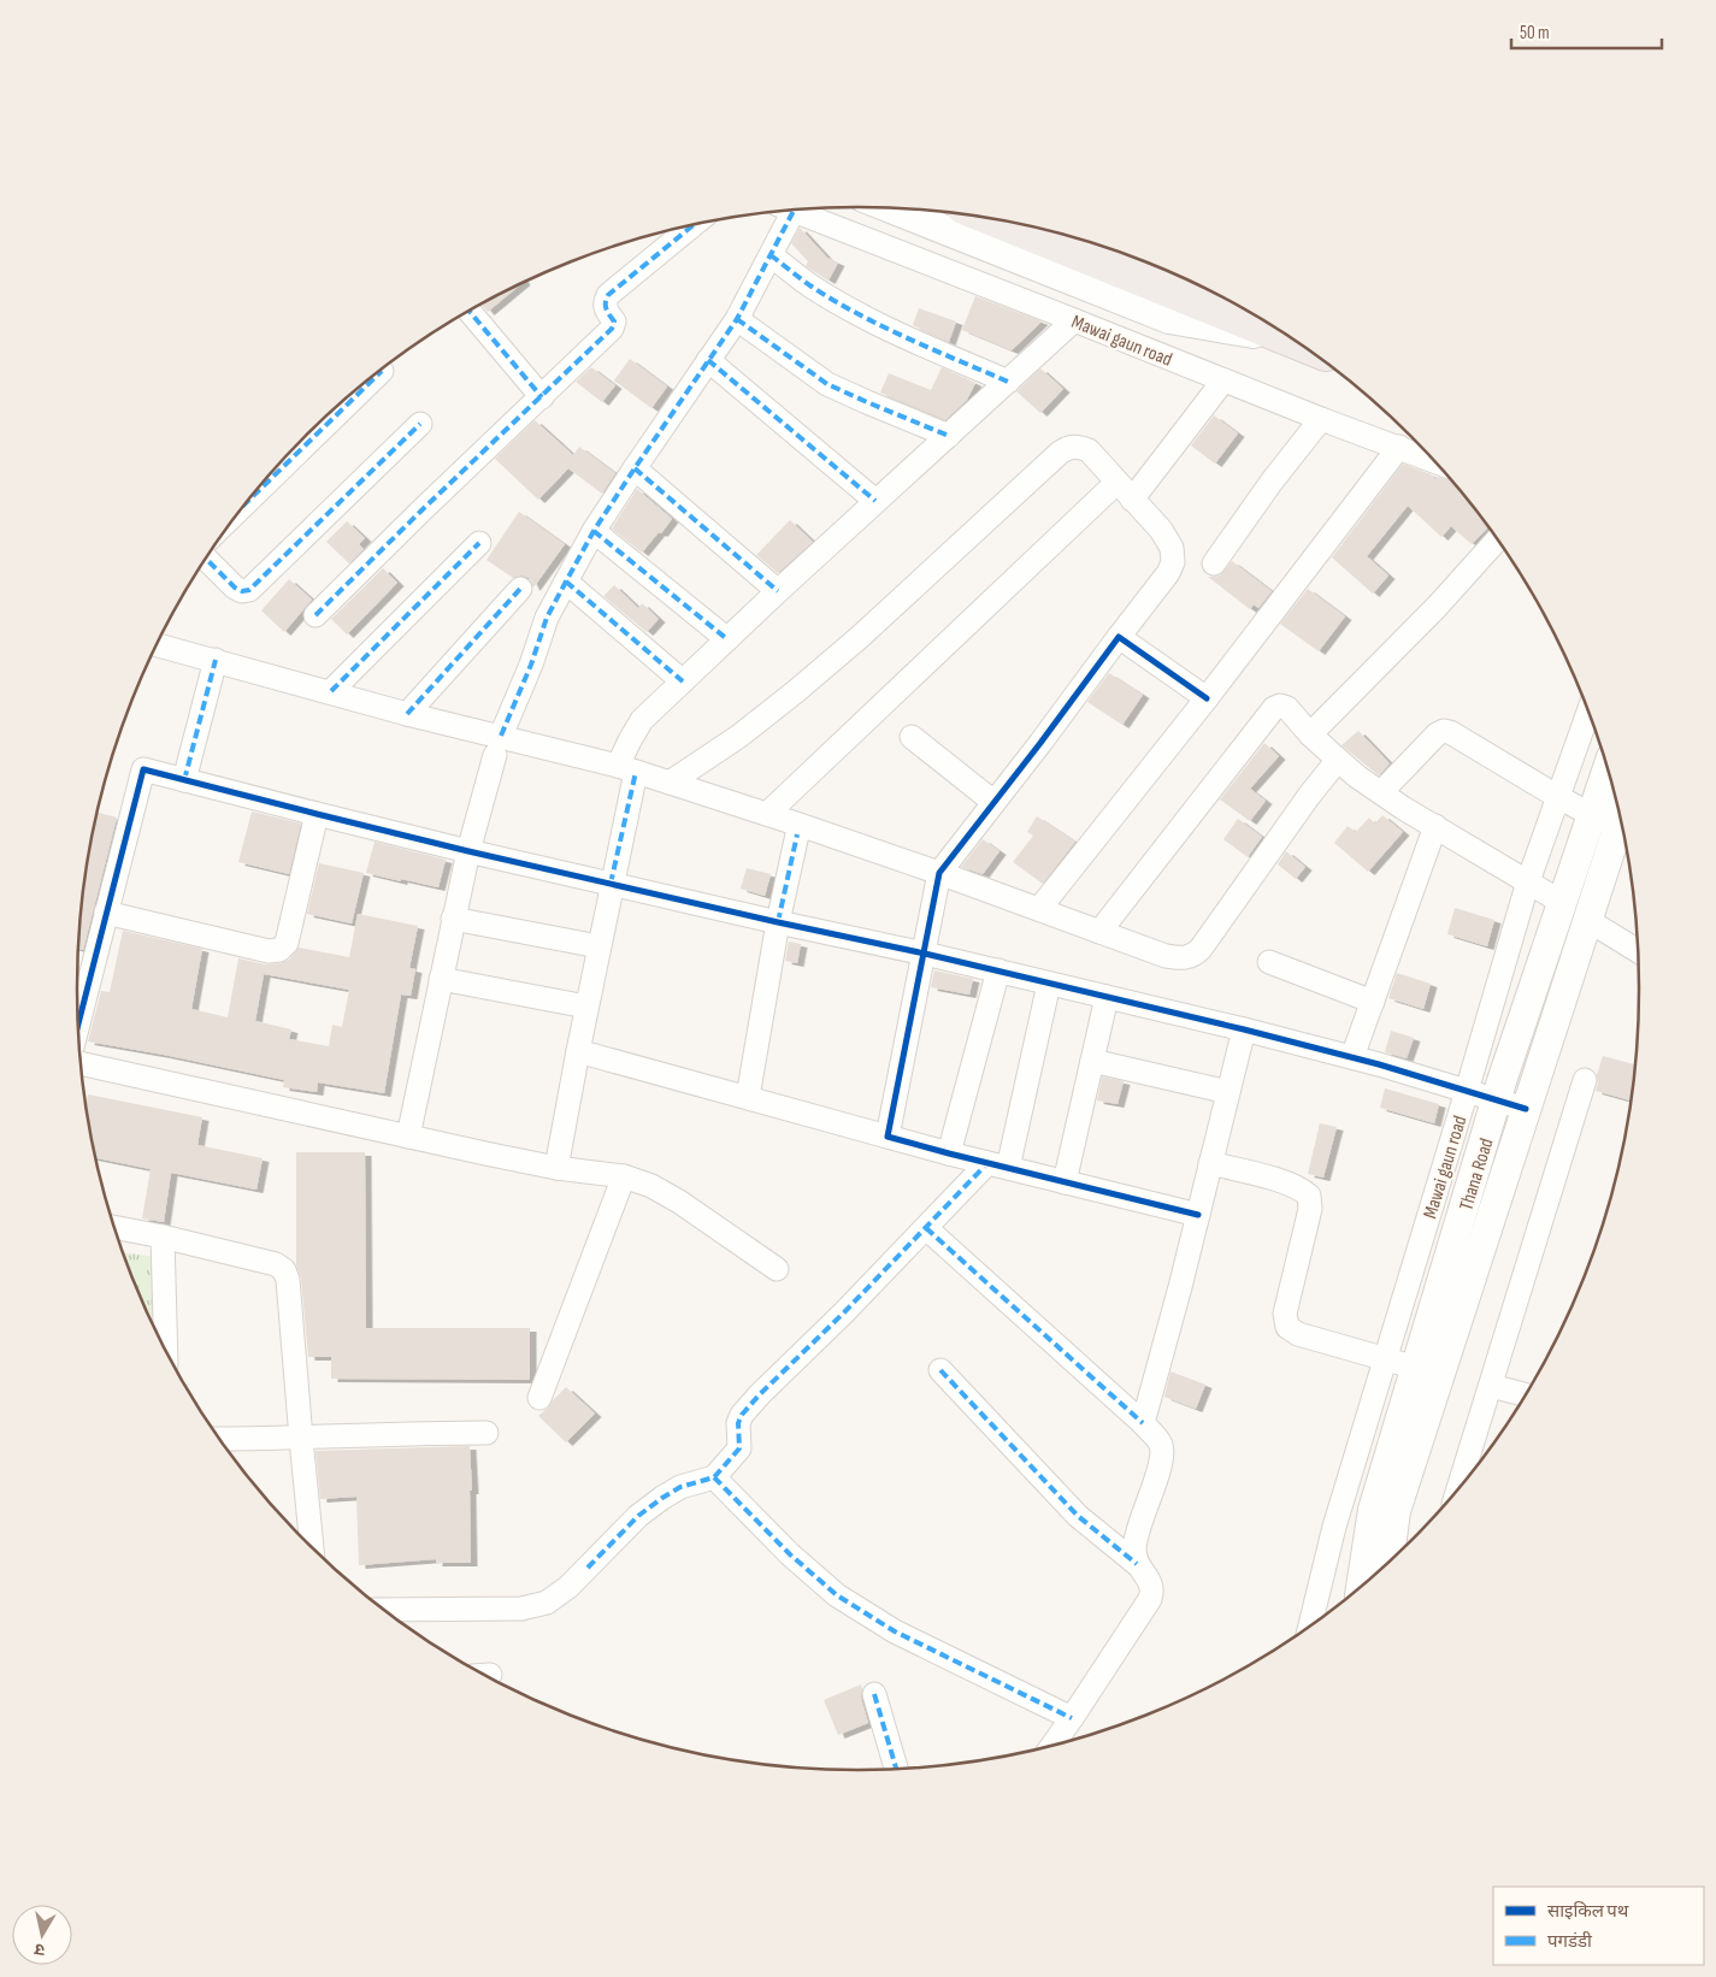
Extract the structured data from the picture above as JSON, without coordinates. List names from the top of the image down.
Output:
{
  "streets": {
    "street": ["Mawai gaun road", "Thana Road"]
  },
  "legend": ["साइकिल पथ", "पगडंडी"],
  "scale_bar": "50 m",
  "north": "bottom"
}
